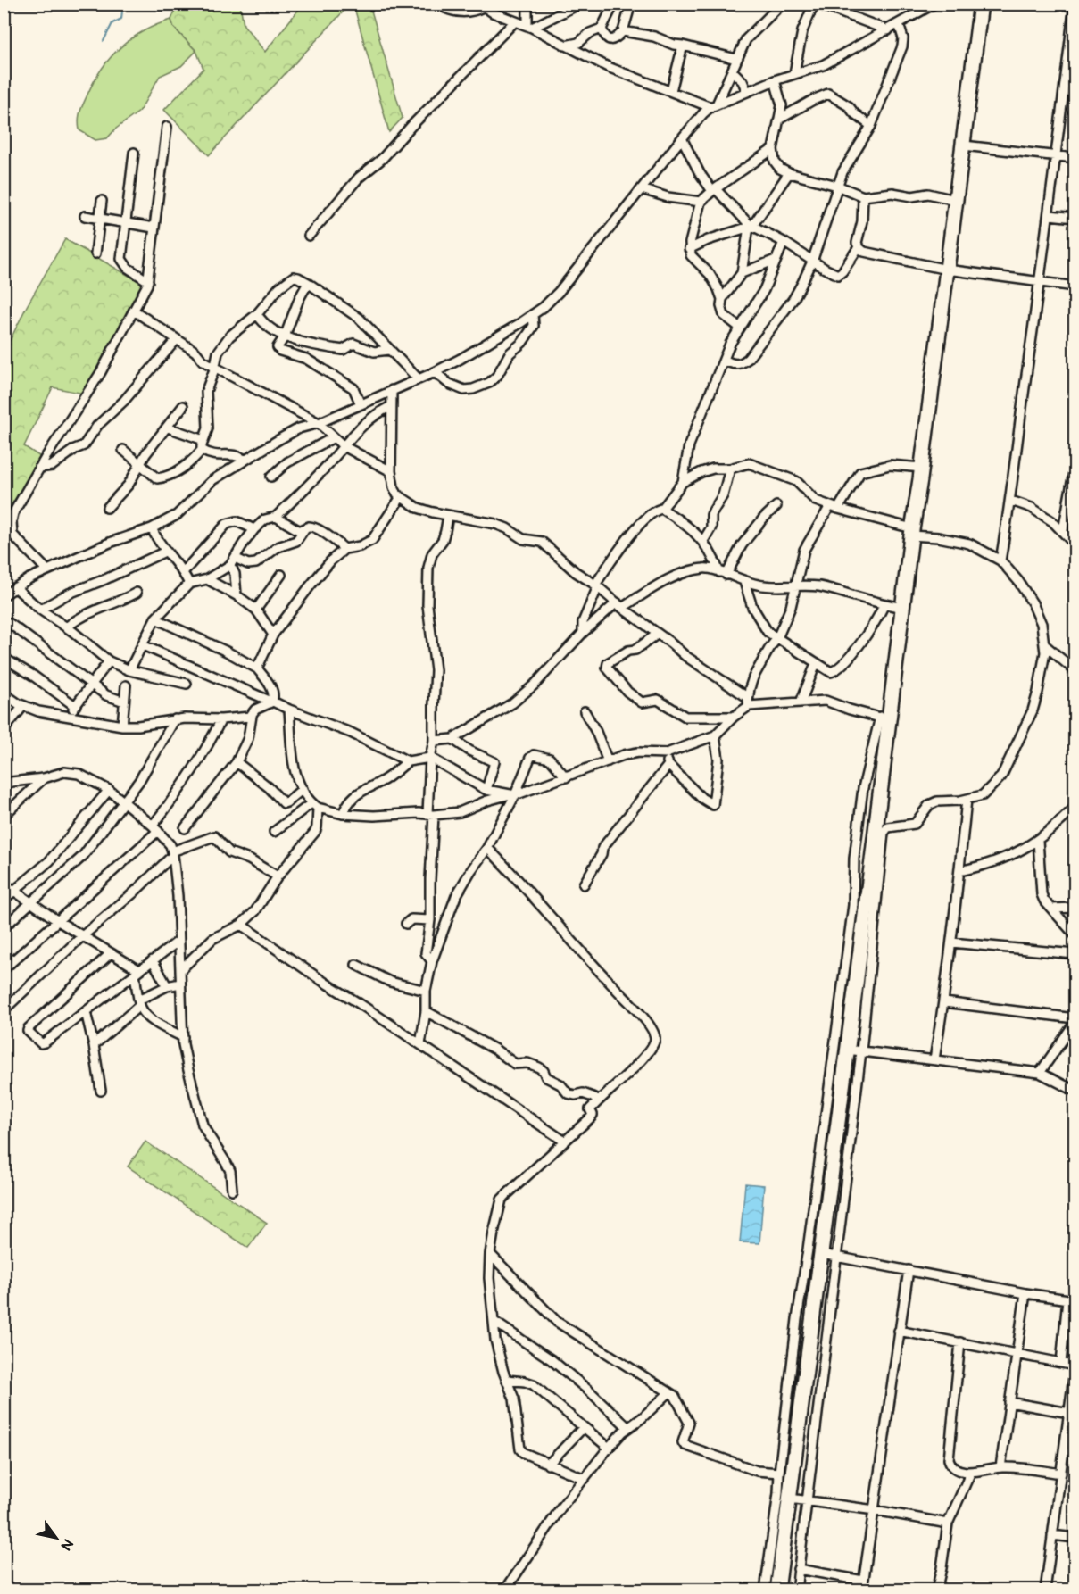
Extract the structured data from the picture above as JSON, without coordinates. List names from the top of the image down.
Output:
{
  "north": "bottom right"
}
